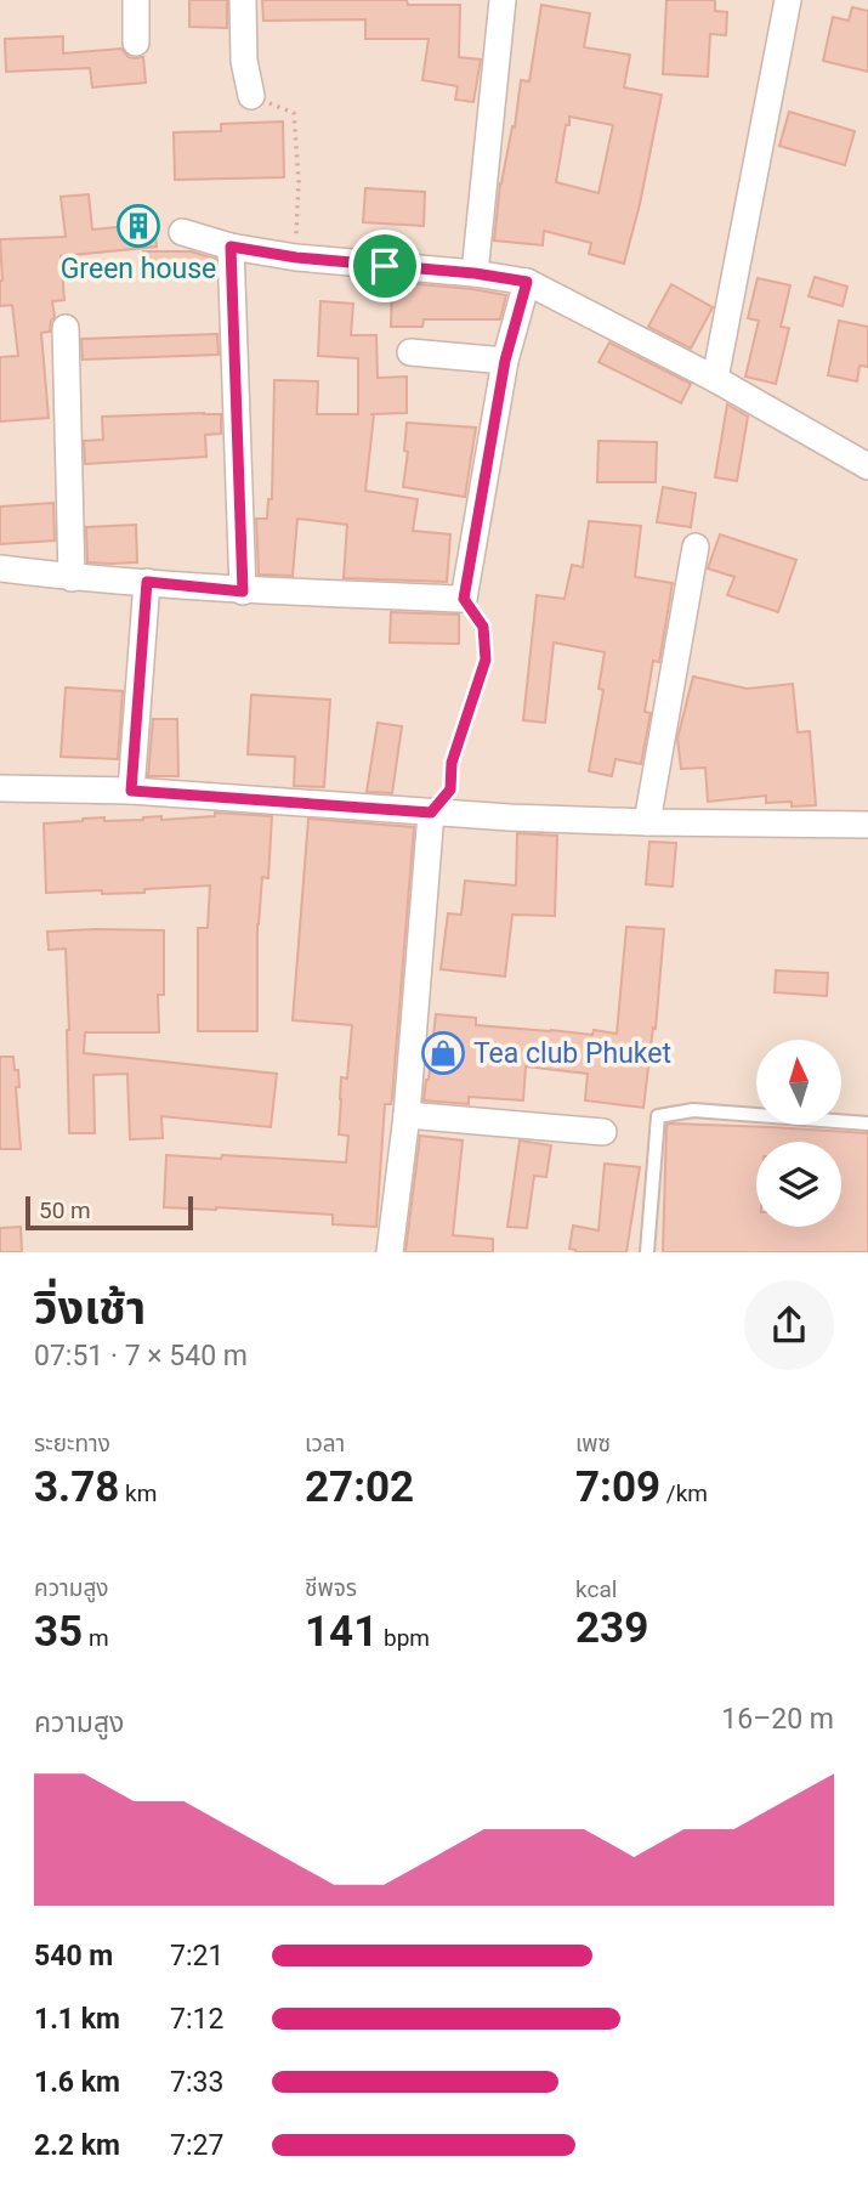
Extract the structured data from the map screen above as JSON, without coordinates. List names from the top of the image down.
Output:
{
  "places": {
    "building": ["Green house"],
    "shop": ["Tea club Phuket"]
  },
  "scale_bar": "50 m",
  "north": "top",
  "page": {
    "scale": "50 m",
    "heading": ["วิ่งเช้า", "07:51 · 7 × 540 m"],
    "stats": [
      ["ระยะทาง", "3.78 km"],
      ["เวลา", "27:02"],
      ["เพซ", "7:09 /km"],
      ["ความสูง", "35 m"],
      ["ชีพจร", "141 bpm"],
      ["kcal", "239"]
    ],
    "chart": ["ความสูง", "16–20 m"],
    "list": [
      {
        "name": "540 m",
        "note": "7:21"
      },
      {
        "name": "1.1 km",
        "note": "7:12"
      },
      {
        "name": "1.6 km",
        "note": "7:33"
      },
      {
        "name": "2.2 km",
        "note": "7:27"
      }
    ]
  }
}
